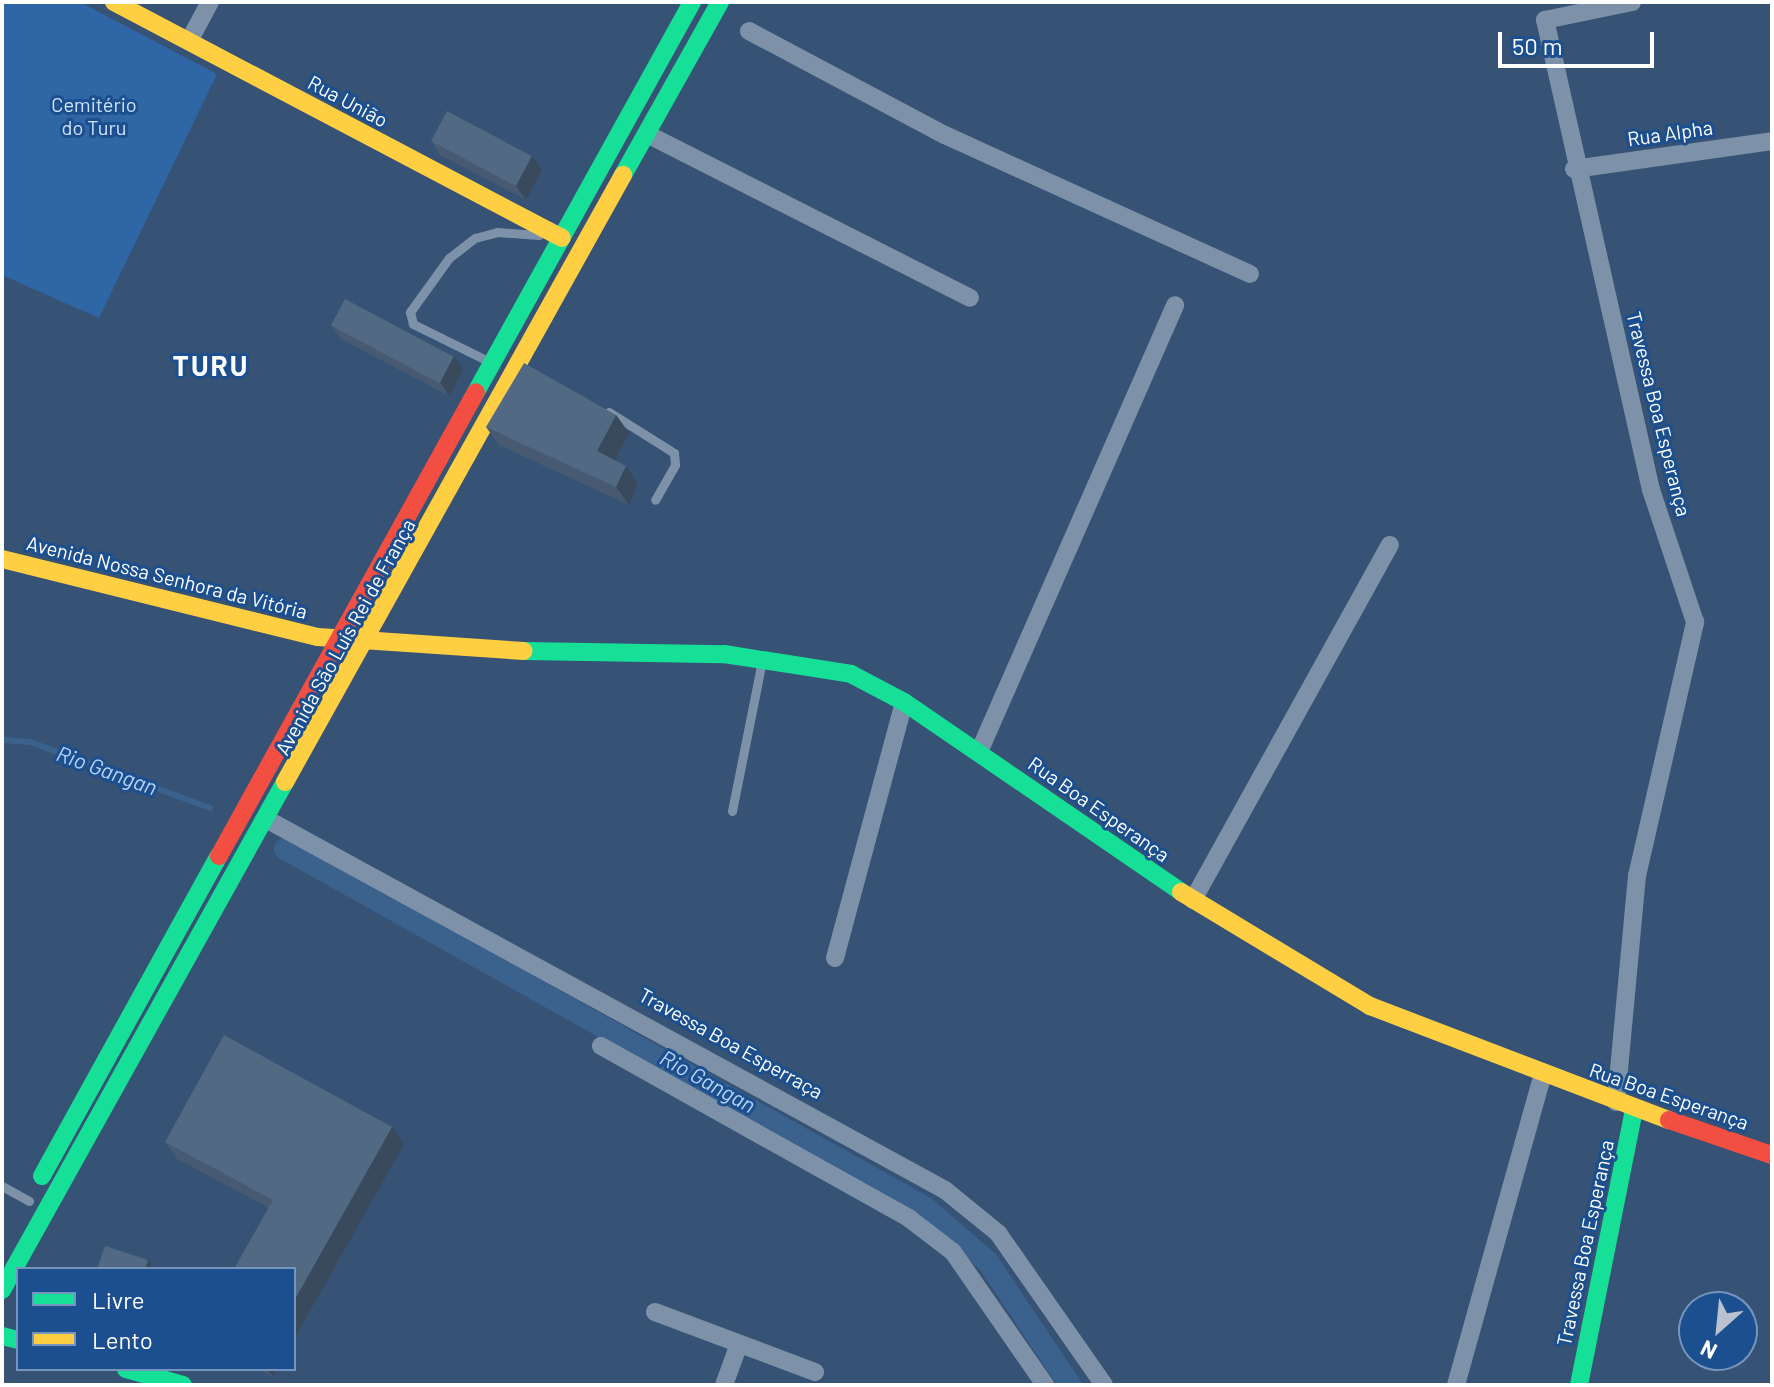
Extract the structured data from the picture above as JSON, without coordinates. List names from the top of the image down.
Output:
{
  "streets": {
    "main road": [
      "Rua União",
      "Travessa Boa Esperança",
      "Avenida Nossa Senhora da Vitória",
      "Avenida São Luís Rei de França",
      "Rua Boa Esperança"
    ],
    "street": ["Rua Alpha", "Travessa Boa Esperraça"]
  },
  "crossings": [
    ["Rua União", "Avenida São Luís Rei de França"],
    ["Rua Alpha", "Travessa Boa Esperança"],
    ["Travessa Boa Esperança", "Rua Boa Esperança"],
    ["Avenida Nossa Senhora da Vitória", "Avenida São Luís Rei de França"],
    ["Avenida Nossa Senhora da Vitória", "Rua Boa Esperança"],
    ["Avenida São Luís Rei de França", "Rua Boa Esperança"],
    ["Avenida São Luís Rei de França", "Travessa Boa Esperraça"]
  ],
  "districts": ["TURU"],
  "water": ["Rio Gangan"],
  "parks": ["Cemitério do Turu"],
  "legend": ["Livre", "Lento"],
  "scale_bar": "50 m",
  "north": "bottom left"
}
